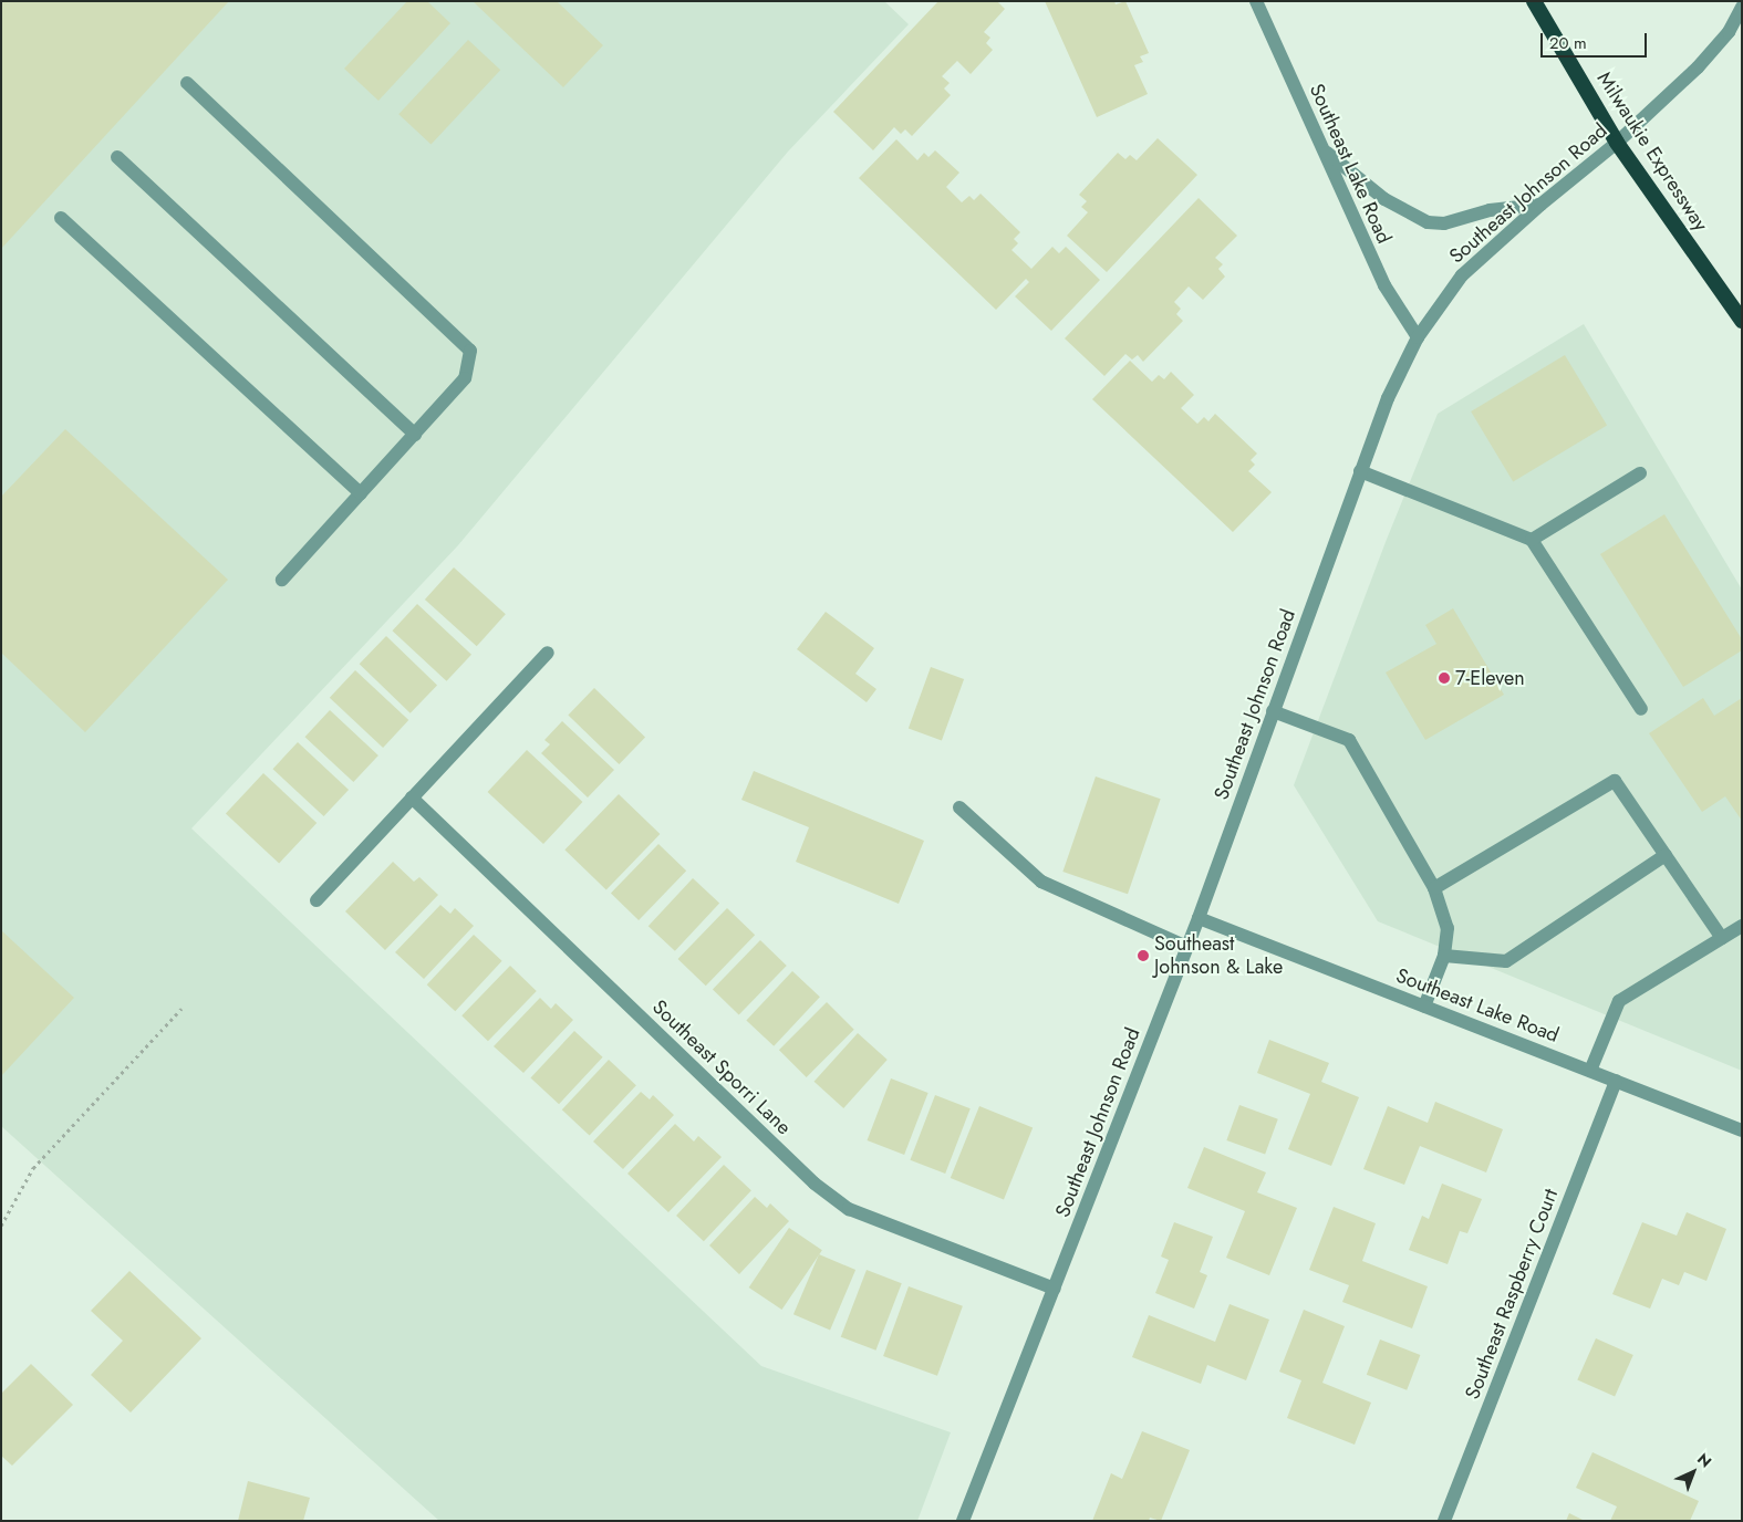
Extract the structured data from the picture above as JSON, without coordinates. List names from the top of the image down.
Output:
{
  "streets": {
    "highway": ["Milwaukie Expressway"],
    "street": [
      "Southeast Lake Road",
      "Southeast Johnson Road",
      "Southeast Sporri Lane",
      "Southeast Raspberry Court"
    ]
  },
  "crossings": [
    ["Milwaukie Expressway", "Southeast Johnson Road"],
    ["Southeast Lake Road", "Southeast Johnson Road"],
    ["Southeast Lake Road", "Southeast Raspberry Court"],
    ["Southeast Johnson Road", "Southeast Sporri Lane"]
  ],
  "places": ["7-Eleven", "Southeast Johnson & Lake"],
  "scale_bar": "20 m",
  "north": "top right"
}
